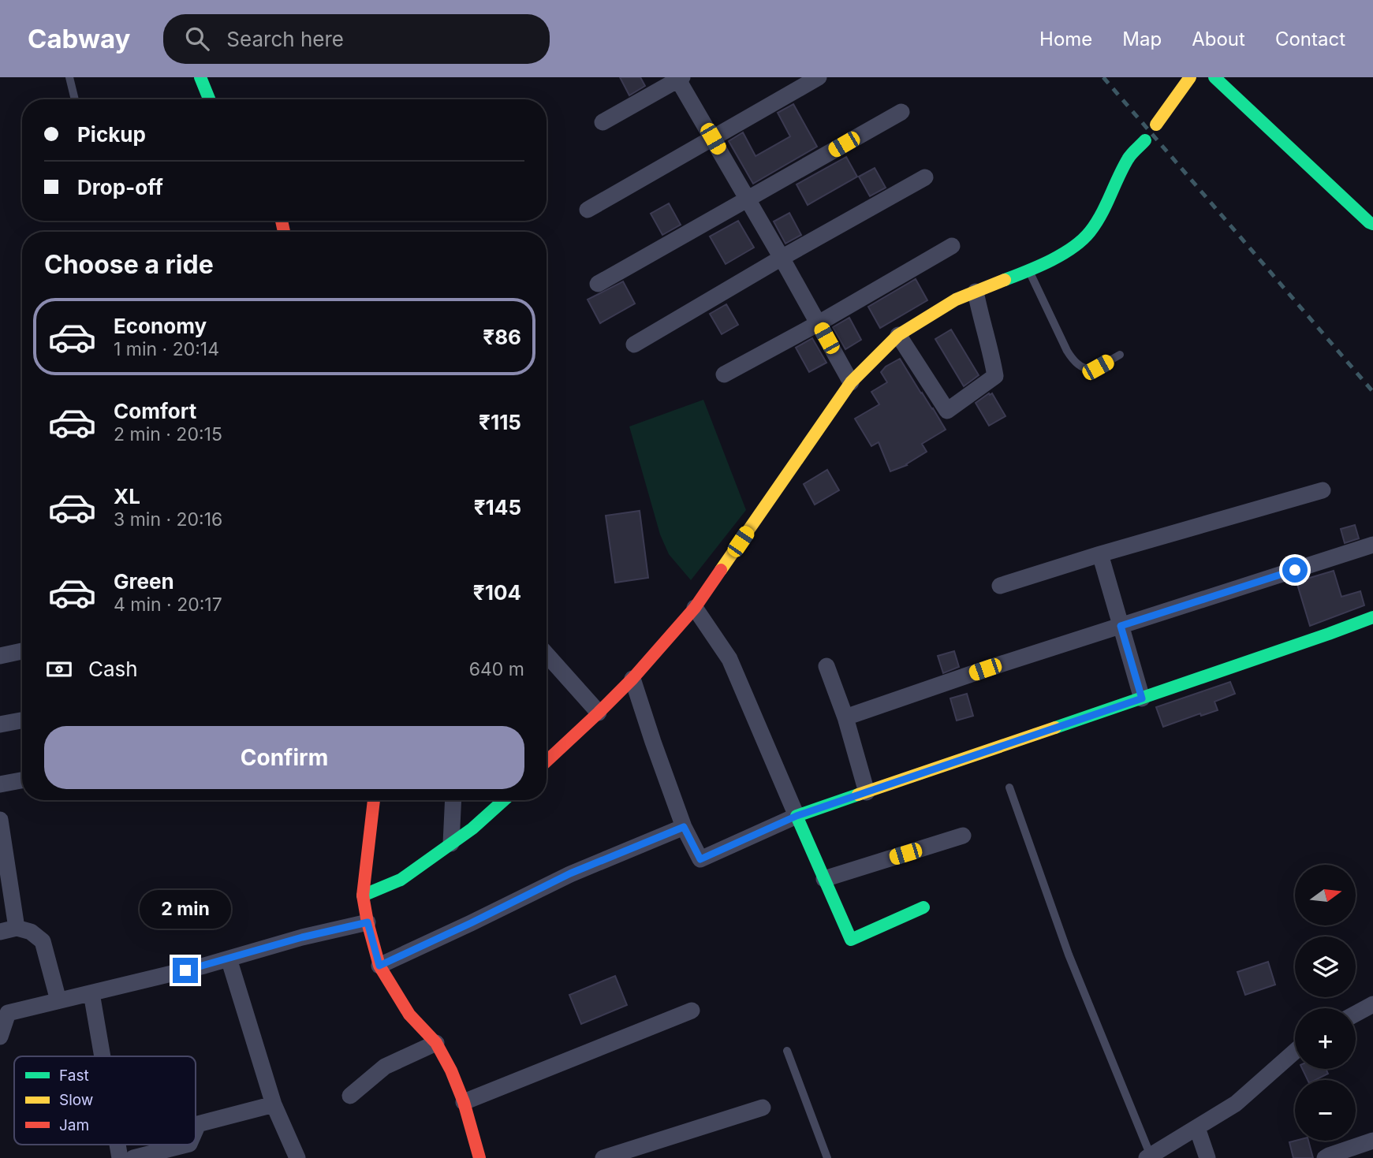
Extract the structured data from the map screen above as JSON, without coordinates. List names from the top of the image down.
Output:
{
  "legend": ["Fast", "Slow", "Jam"],
  "north": "right",
  "page": {
    "header": "Cabway",
    "search": "Search here",
    "nav": [
      "Home",
      "Map",
      "About",
      "Contact"
    ],
    "banner": ["Pickup", "Drop-off"],
    "heading": "Choose a ride",
    "list": [
      {
        "name": "Economy",
        "note": "1 min · 20:14",
        "value": "₹86"
      },
      {
        "name": "Comfort",
        "note": "2 min · 20:15",
        "value": "₹115"
      },
      {
        "name": "XL",
        "note": "3 min · 20:16",
        "value": "₹145"
      },
      {
        "name": "Green",
        "note": "4 min · 20:17",
        "value": "₹104"
      }
    ],
    "pay": ["Cash", "640 m"],
    "buttons": "Confirm",
    "map_buttons": ["+", "−"],
    "bubble": "2 min"
  }
}
